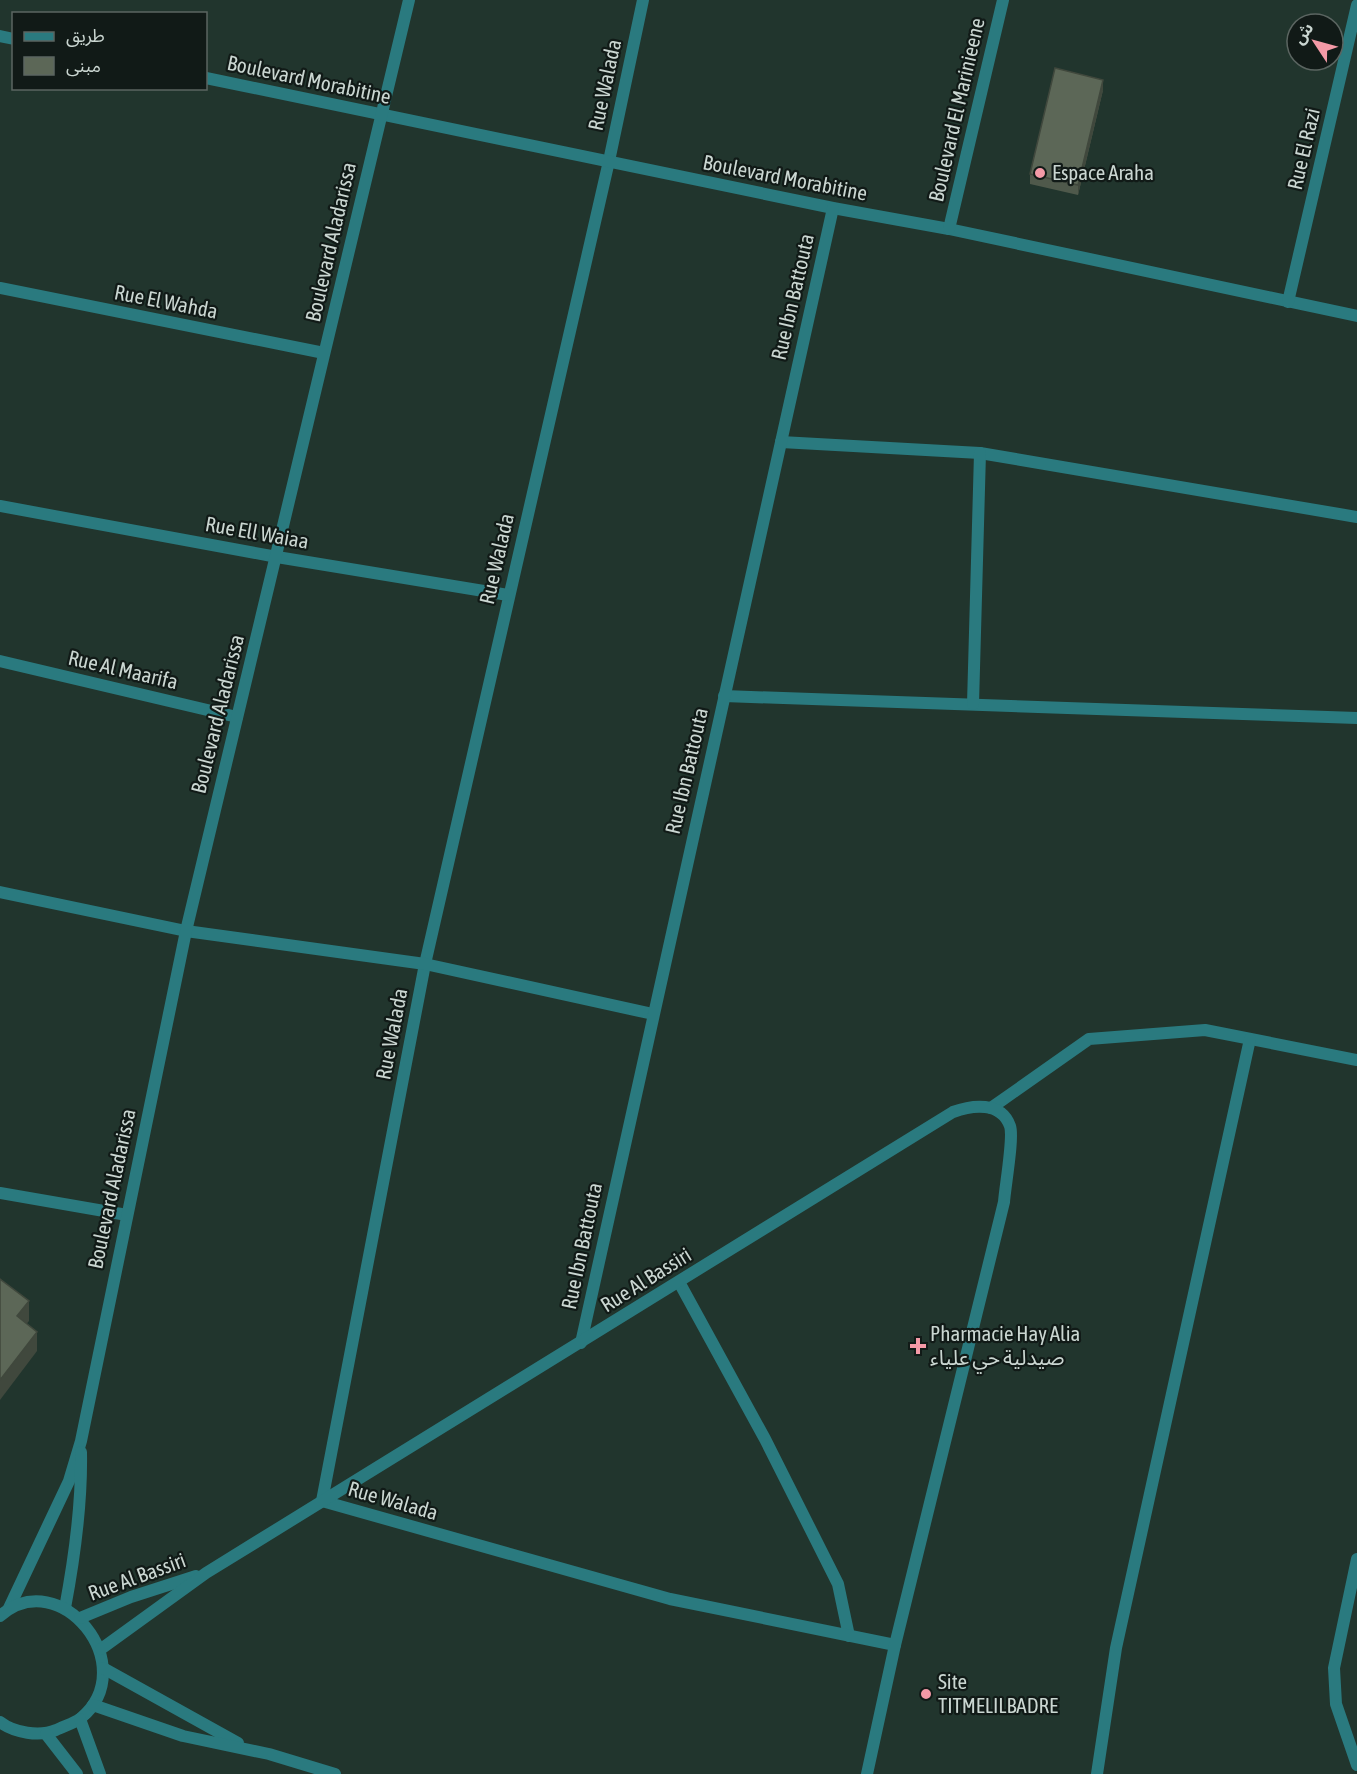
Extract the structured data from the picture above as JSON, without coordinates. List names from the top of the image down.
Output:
{
  "streets": {
    "street": [
      "Boulevard Morabitine",
      "Rue Walada",
      "Boulevard El Marinieene",
      "Rue El Razi",
      "Boulevard Aladarissa",
      "Rue Ibn Battouta",
      "Rue El Wahda",
      "Rue Ell Waiaa",
      "Rue Al Maarifa",
      "Rue Al Bassiri"
    ]
  },
  "crossings": [
    ["Boulevard Morabitine", "Rue Walada"],
    ["Boulevard Morabitine", "Boulevard El Marinieene"],
    ["Boulevard Morabitine", "Rue El Razi"],
    ["Boulevard Morabitine", "Boulevard Aladarissa"],
    ["Boulevard Morabitine", "Rue Ibn Battouta"],
    ["Rue Walada", "Rue Ell Waiaa"],
    ["Rue Walada", "Rue Al Bassiri"],
    ["Boulevard Aladarissa", "Rue El Wahda"],
    ["Boulevard Aladarissa", "Rue Ell Waiaa"],
    ["Boulevard Aladarissa", "Rue Al Maarifa"],
    ["Rue Ibn Battouta", "Rue Al Bassiri"]
  ],
  "places": {
    "other": ["Espace Araha", "Site TITMELILBADRE"],
    "health": ["Pharmacie Hay Alia صيدلية حي علياء"]
  },
  "legend": ["طريق", "مبنى"],
  "north": "top left"
}
